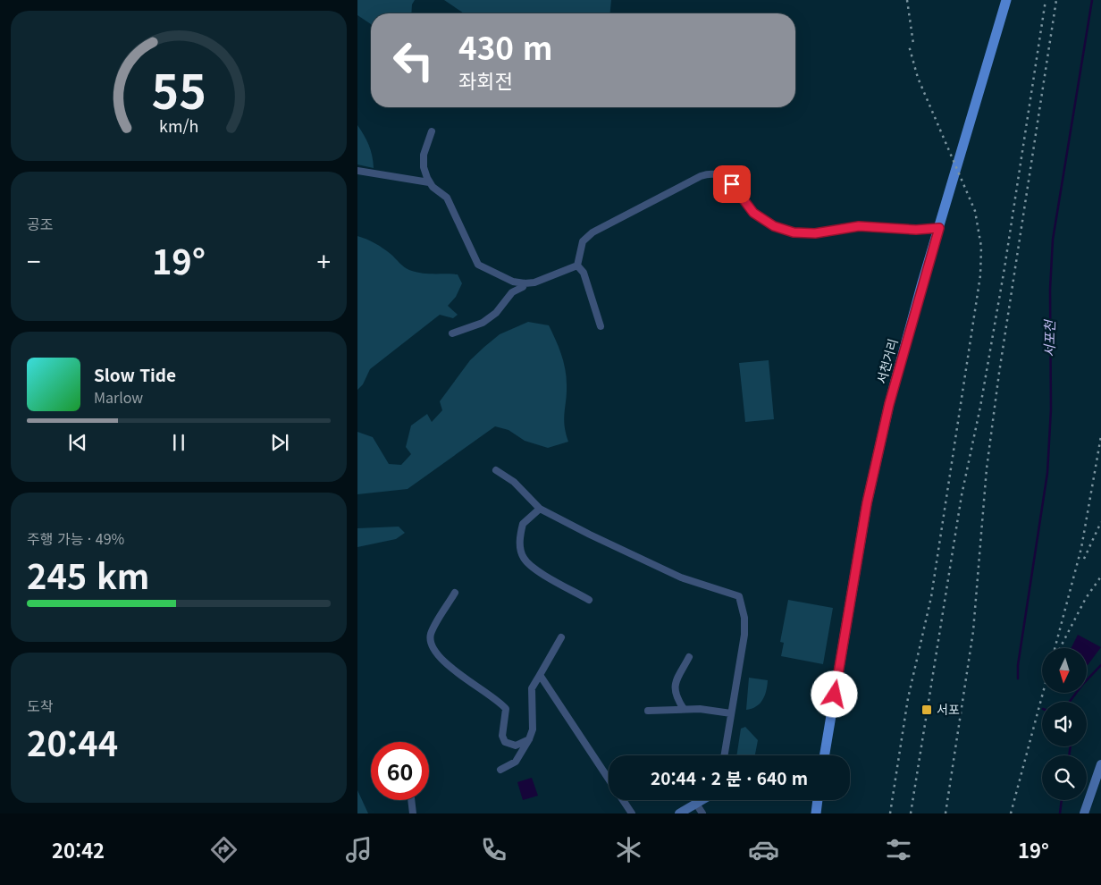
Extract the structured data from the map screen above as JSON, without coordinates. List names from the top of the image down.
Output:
{
  "streets": {
    "main road": ["서천거리"]
  },
  "water": ["서포천"],
  "places": {
    "transit": ["서포"]
  },
  "north": "bottom",
  "page": {
    "turn": ["430 m", "좌회전"],
    "tile": [
      "공조",
      ["주행 가능 · 49%", "245 km"],
      ["도착", "20:44"]
    ],
    "heat": ["−", "19°", "+"],
    "song": ["Slow Tide", "Marlow"],
    "limit": "60",
    "trip": "20:44 · 2 분 · 640 m",
    "tabs": ["20:42", "19°"],
    "gauge": ["55", "km/h"]
  }
}
